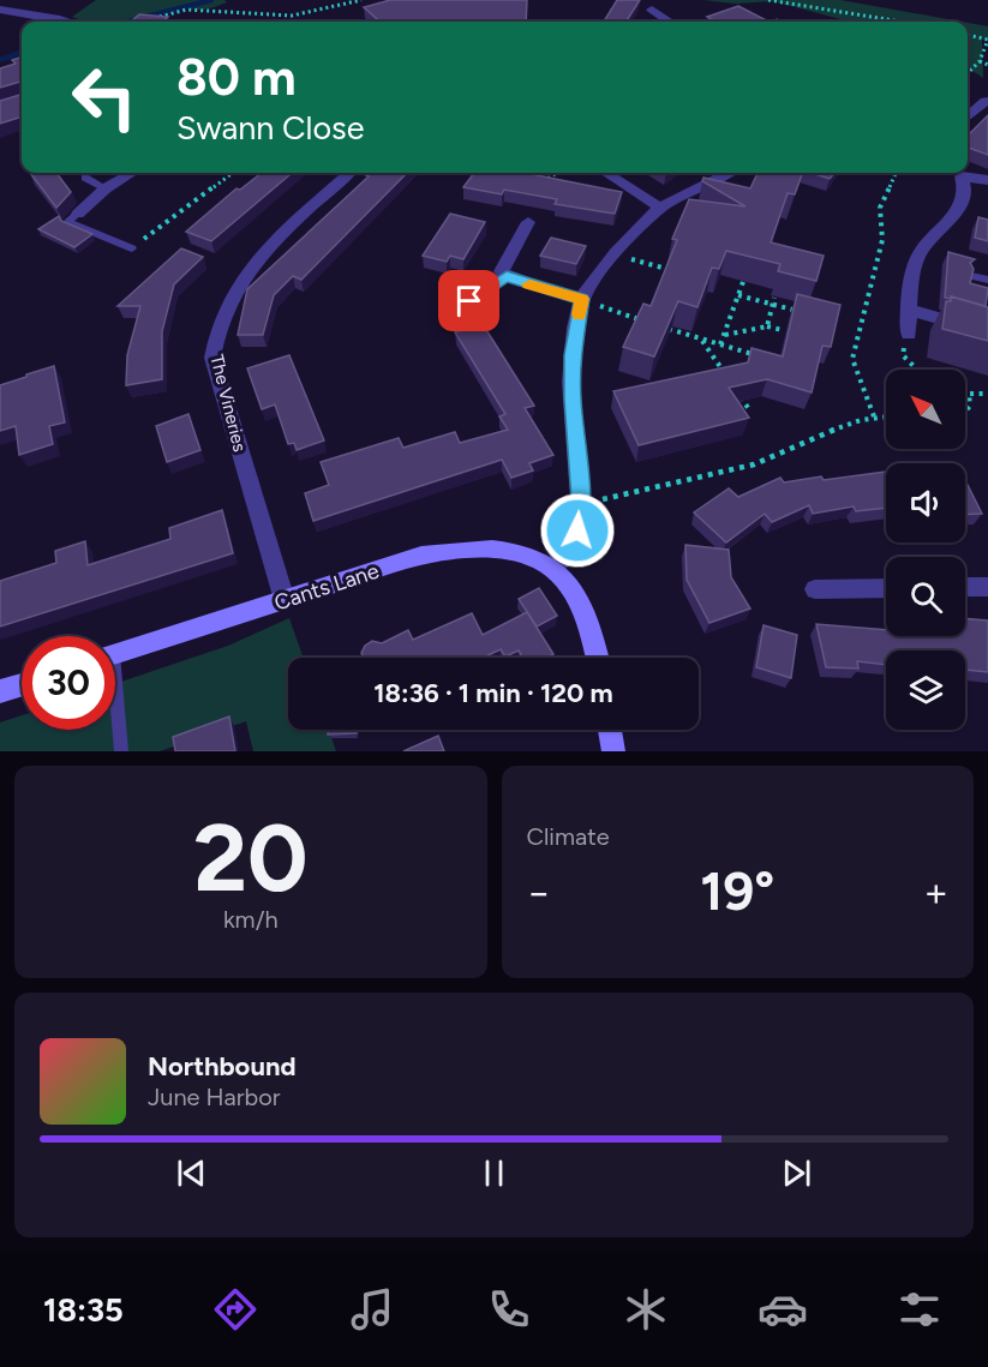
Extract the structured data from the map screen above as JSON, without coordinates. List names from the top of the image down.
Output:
{
  "streets": {
    "street": ["The Vineries", "Cants Lane"]
  },
  "crossings": [
    ["The Vineries", "Cants Lane"]
  ],
  "north": "top left",
  "page": {
    "turn": ["80 m", "Swann Close"],
    "limit": "30",
    "trip": "18:36 · 1 min · 120 m",
    "tile": [
      ["20", "km/h"],
      "Climate"
    ],
    "heat": ["−", "19°", "+"],
    "song": ["Northbound", "June Harbor"],
    "tabs": "18:35"
  }
}
